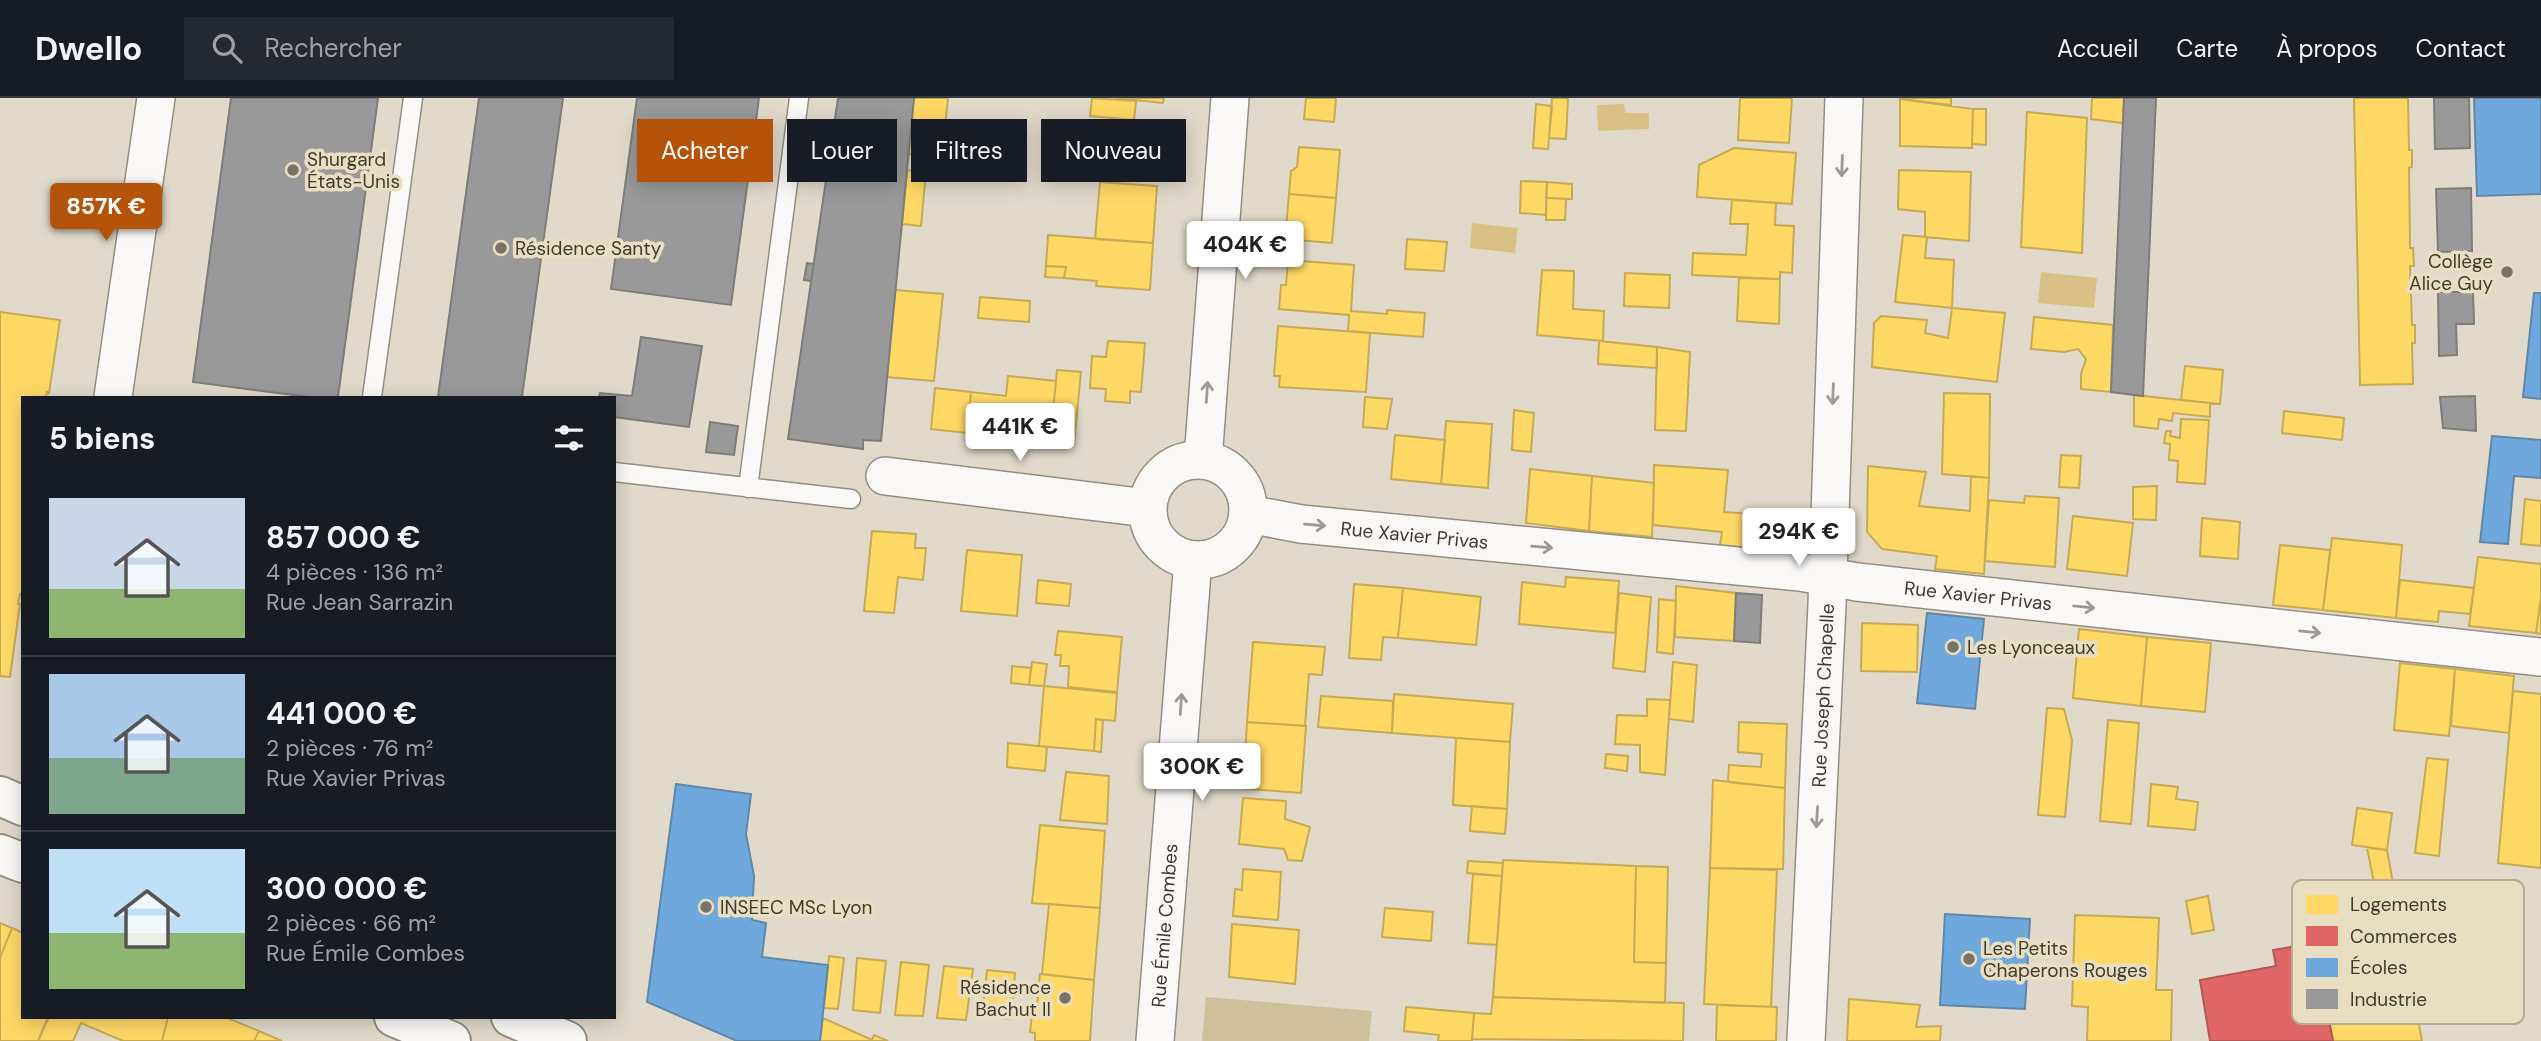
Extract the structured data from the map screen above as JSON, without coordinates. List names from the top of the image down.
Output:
{
  "streets": {
    "street": ["Rue Xavier Privas", "Rue Joseph Chapelle", "Rue Émile Combes"]
  },
  "crossings": [
    ["Rue Xavier Privas", "Rue Joseph Chapelle"],
    ["Rue Xavier Privas", "Rue Émile Combes"]
  ],
  "one_way": ["Rue Xavier Privas", "Rue Joseph Chapelle", "Rue Émile Combes"],
  "places": [
    "Shurgard États-Unis",
    "Résidence Santy",
    "Collège Alice Guy",
    "Les Lyonceaux",
    "INSEEC MSc Lyon",
    "Les Petits Chaperons Rouges",
    "Résidence Bachut II"
  ],
  "legend": [
    "Logements",
    "Commerces",
    "Écoles",
    "Industrie"
  ],
  "page": {
    "header": "Dwello",
    "search": "Rechercher",
    "nav": [
      "Accueil",
      "Carte",
      "À propos",
      "Contact"
    ],
    "chip": [
      "Acheter",
      "Louer",
      "Filtres",
      "Nouveau"
    ],
    "price": [
      "857K €",
      "404K €",
      "441K €",
      "294K €",
      "300K €"
    ],
    "heading": "5 biens",
    "list": [
      {
        "name": "857 000 €",
        "note": "4 pièces · 136 m² · Rue Jean Sarrazin"
      },
      {
        "name": "441 000 €",
        "note": "2 pièces · 76 m² · Rue Xavier Privas"
      },
      {
        "name": "300 000 €",
        "note": "2 pièces · 66 m² · Rue Émile Combes"
      }
    ]
  }
}
